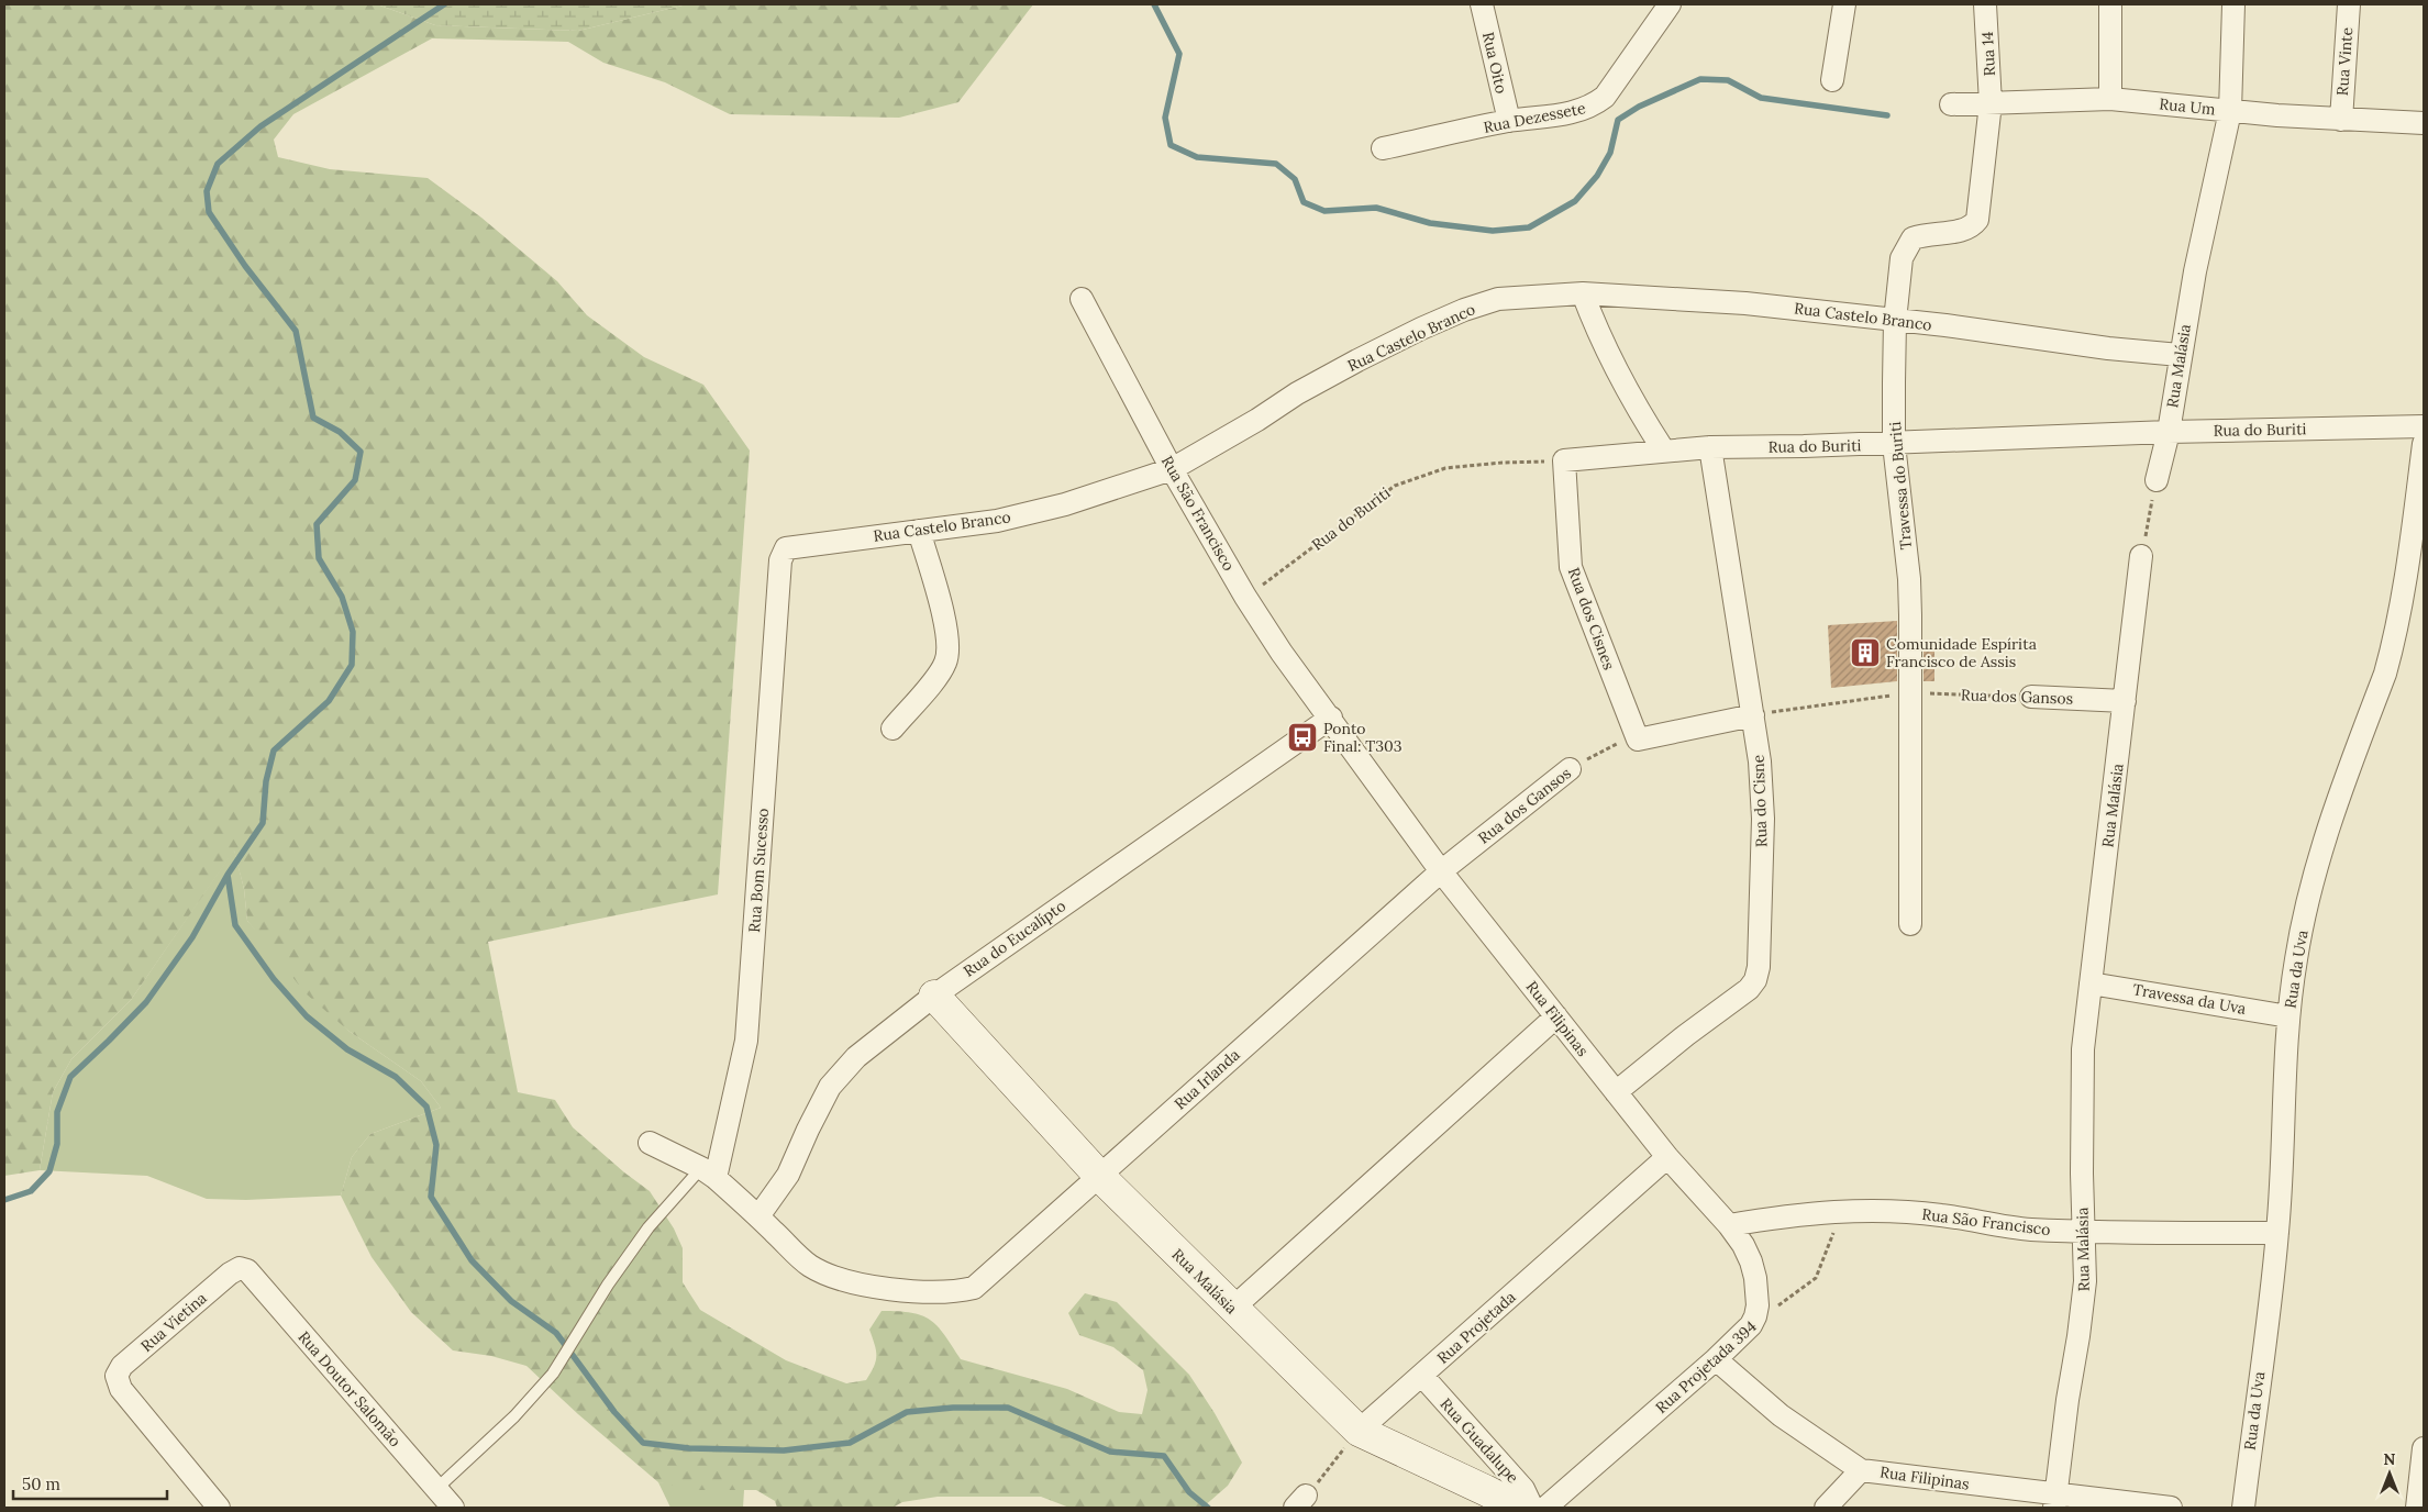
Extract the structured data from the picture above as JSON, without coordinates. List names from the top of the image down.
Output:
{
  "streets": {
    "street": [
      "Rua 14",
      "Rua Vinte",
      "Rua Oito",
      "Rua Um",
      "Rua Dezessete",
      "Rua Castelo Branco",
      "Rua Malásia",
      "Rua do Buriti",
      "Travessa do Buriti",
      "Rua São Francisco",
      "Rua dos Cisnes",
      "Rua dos Gansos",
      "Rua do Cisne",
      "Rua Bom Sucesso",
      "Rua do Eucalípto",
      "Rua da Uva",
      "Travessa da Uva",
      "Rua Filipinas",
      "Rua Irlanda",
      "Rua Vietina",
      "Rua Projetada",
      "Rua Projetada 394",
      "Rua Doutor Salomão",
      "Rua Guadalupe"
    ]
  },
  "crossings": [
    ["Rua 14", "Rua Um"],
    ["Rua 14", "Travessa do Buriti"],
    ["Rua Vinte", "Rua Um"],
    ["Rua Oito", "Rua Dezessete"],
    ["Rua Um", "Rua Malásia"],
    ["Rua Um", "Travessa do Buriti"],
    ["Rua Castelo Branco", "Rua Malásia"],
    ["Rua Castelo Branco", "Travessa do Buriti"],
    ["Rua Castelo Branco", "Rua São Francisco"],
    ["Rua Castelo Branco", "Rua Bom Sucesso"],
    ["Rua Malásia", "Rua do Buriti"],
    ["Rua Malásia", "Rua São Francisco"],
    ["Rua Malásia", "Rua dos Gansos"],
    ["Rua Malásia", "Rua do Eucalípto"],
    ["Rua Malásia", "Travessa da Uva"],
    ["Rua Malásia", "Rua Filipinas"],
    ["Rua Malásia", "Rua Irlanda"],
    ["Rua Malásia", "Rua Projetada"],
    ["Rua do Buriti", "Travessa do Buriti"],
    ["Rua do Buriti", "Rua São Francisco"],
    ["Rua do Buriti", "Rua dos Cisnes"],
    ["Rua do Buriti", "Rua do Cisne"],
    ["Travessa do Buriti", "Rua dos Gansos"],
    ["Rua São Francisco", "Rua do Eucalípto"],
    ["Rua São Francisco", "Rua da Uva"],
    ["Rua São Francisco", "Rua Filipinas"],
    ["Rua São Francisco", "Rua Projetada 394"],
    ["Rua dos Cisnes", "Rua dos Gansos"],
    ["Rua dos Cisnes", "Rua do Cisne"],
    ["Rua dos Gansos", "Rua do Cisne"],
    ["Rua dos Gansos", "Rua Filipinas"],
    ["Rua dos Gansos", "Rua Irlanda"],
    ["Rua do Cisne", "Rua Filipinas"],
    ["Rua do Eucalípto", "Rua Filipinas"],
    ["Rua do Eucalípto", "Rua Irlanda"],
    ["Rua da Uva", "Travessa da Uva"],
    ["Rua Filipinas", "Rua Irlanda"],
    ["Rua Filipinas", "Rua Projetada"],
    ["Rua Filipinas", "Rua Projetada 394"],
    ["Rua Vietina", "Rua Doutor Salomão"],
    ["Rua Projetada", "Rua Guadalupe"]
  ],
  "places": {
    "building": ["Comunidade Espírita Francisco de Assis"],
    "bus stop": ["Ponto Final: T303"]
  },
  "scale_bar": "50 m",
  "north": "top"
}
